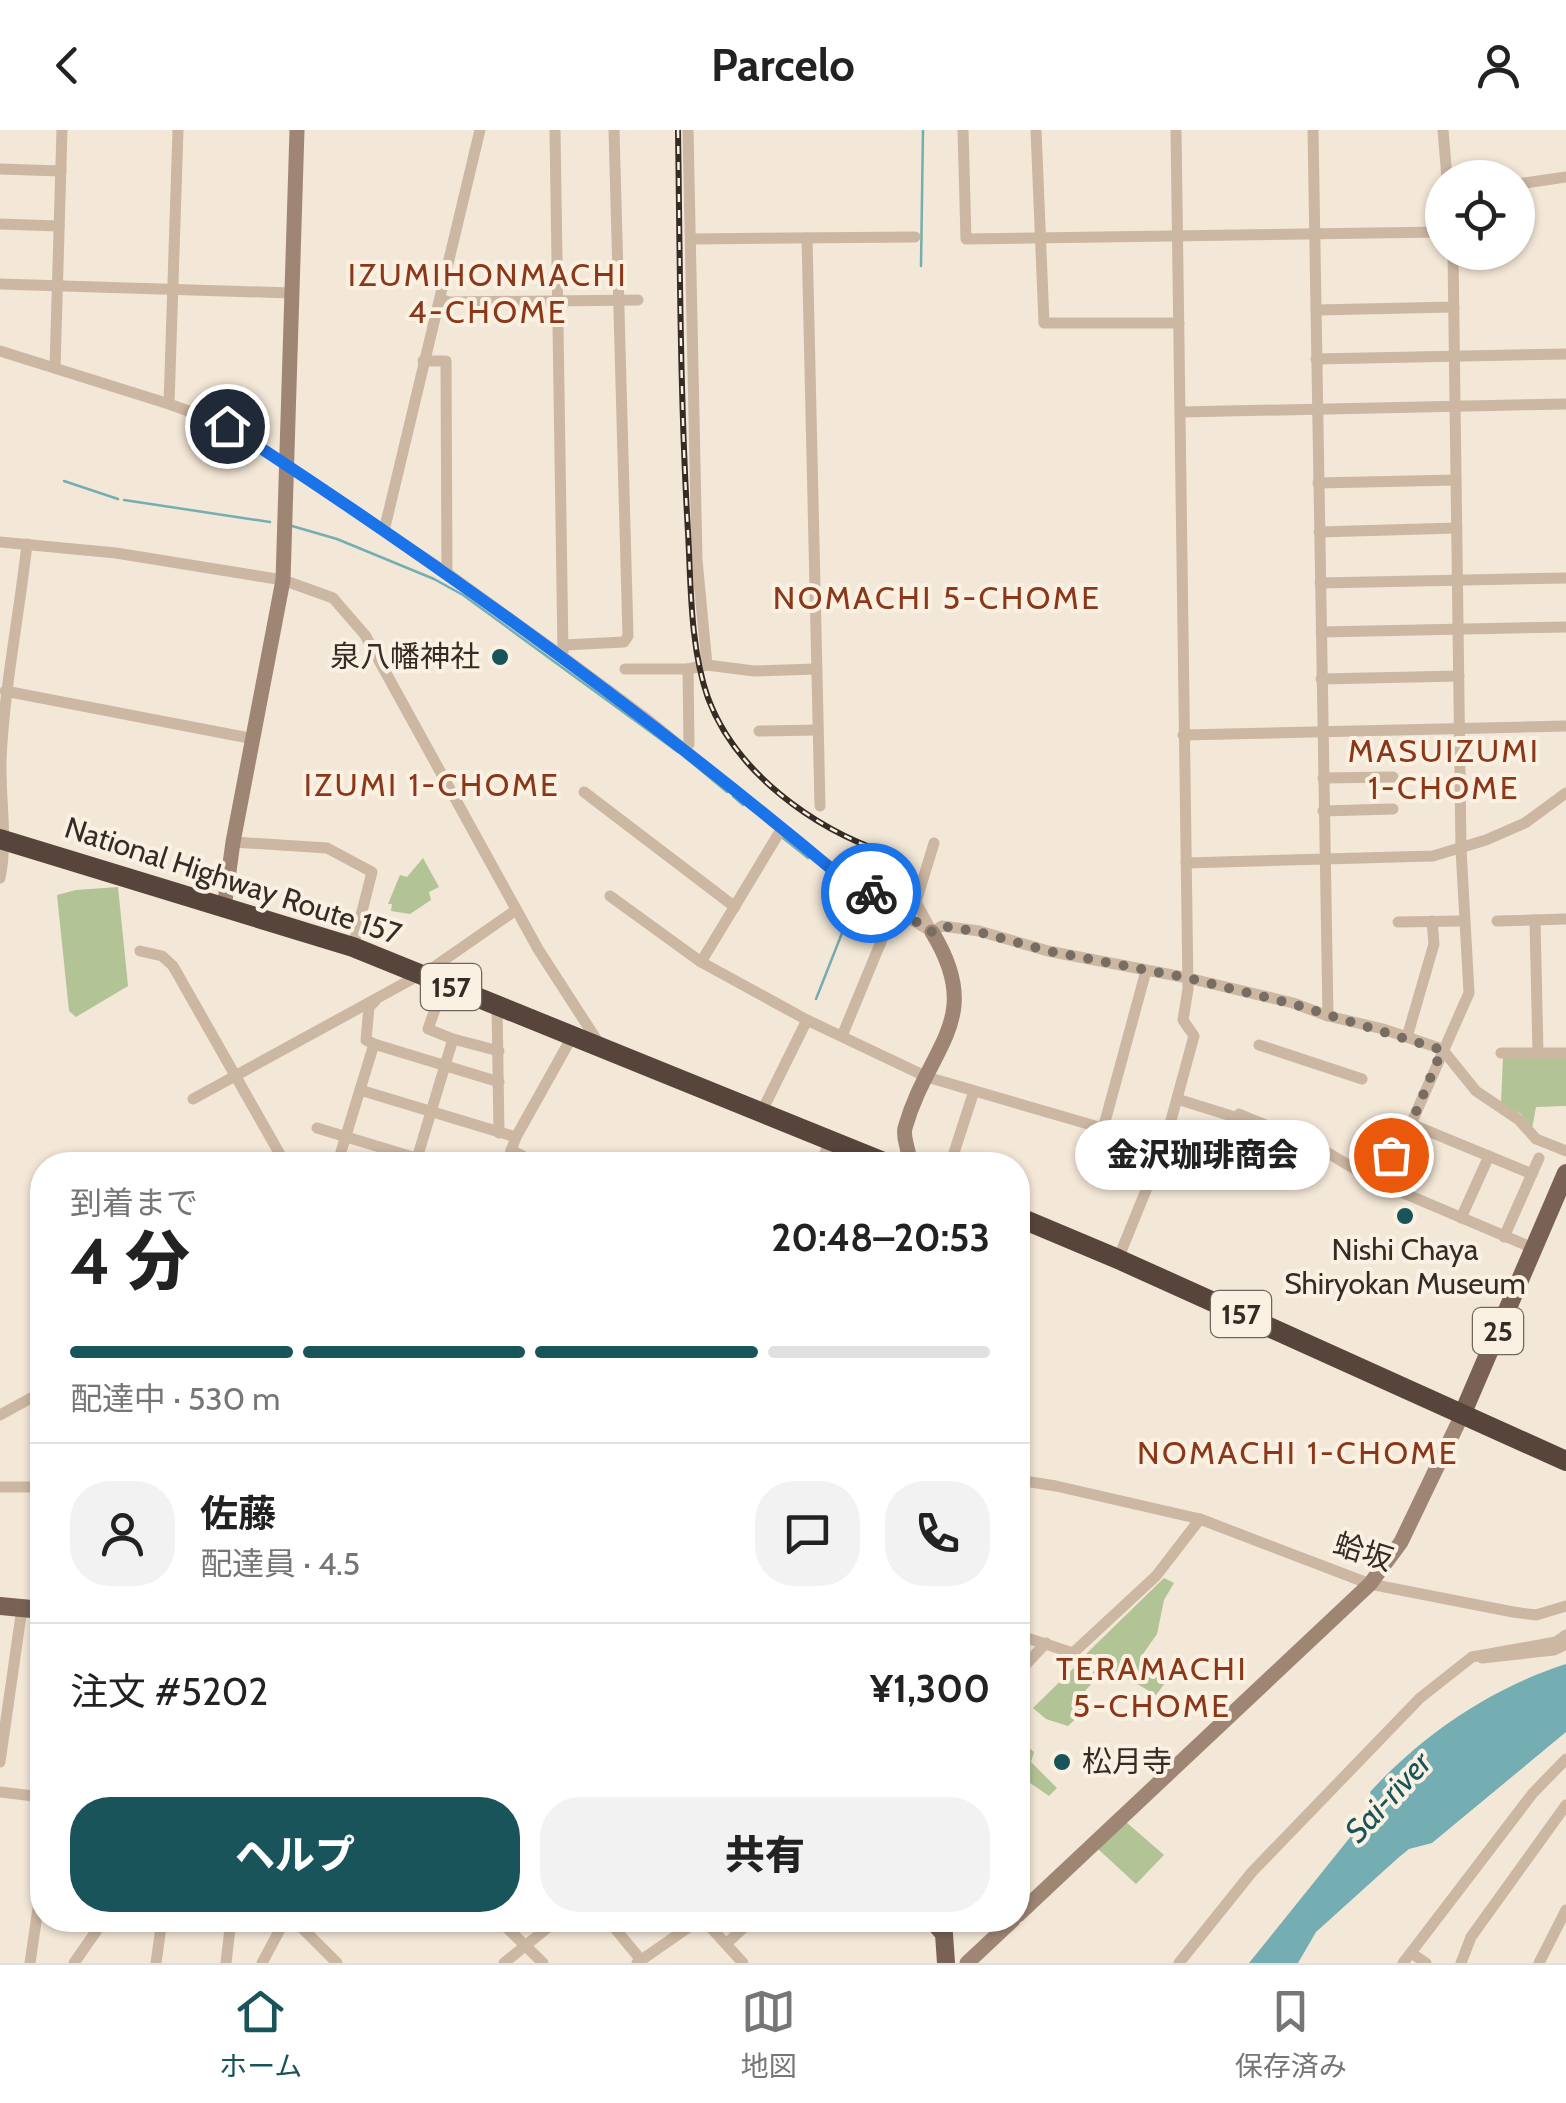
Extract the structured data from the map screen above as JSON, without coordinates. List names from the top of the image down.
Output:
{
  "streets": {
    "highway": ["National Highway Route 157", "157"],
    "main road": ["25"],
    "street": ["蛤坂"]
  },
  "crossings": [
    ["157", "25"]
  ],
  "districts": [
    "IZUMIHONMACHI 4-CHOME",
    "NOMACHI 5-CHOME",
    "MASUIZUMI 1-CHOME",
    "IZUMI 1-CHOME",
    "NOMACHI 1-CHOME",
    "TERAMACHI 5-CHOME"
  ],
  "water": ["Sai-river"],
  "places": [
    "泉八幡神社",
    "金沢珈琲商会",
    "Nishi Chaya Shiryokan Museum",
    "松月寺"
  ],
  "page": {
    "header": "Parcelo",
    "bubble": "金沢珈琲商会",
    "heading": ["4 分", "到着まで", "20:48–20:53"],
    "panel": [
      "佐藤",
      "配達員 · 4.5",
      "注文 #5202",
      "¥1,300"
    ],
    "bar": "配達中 · 530 m",
    "buttons": ["ヘルプ", "共有"],
    "tabs": ["ホーム", "地図", "保存済み"]
  }
}
